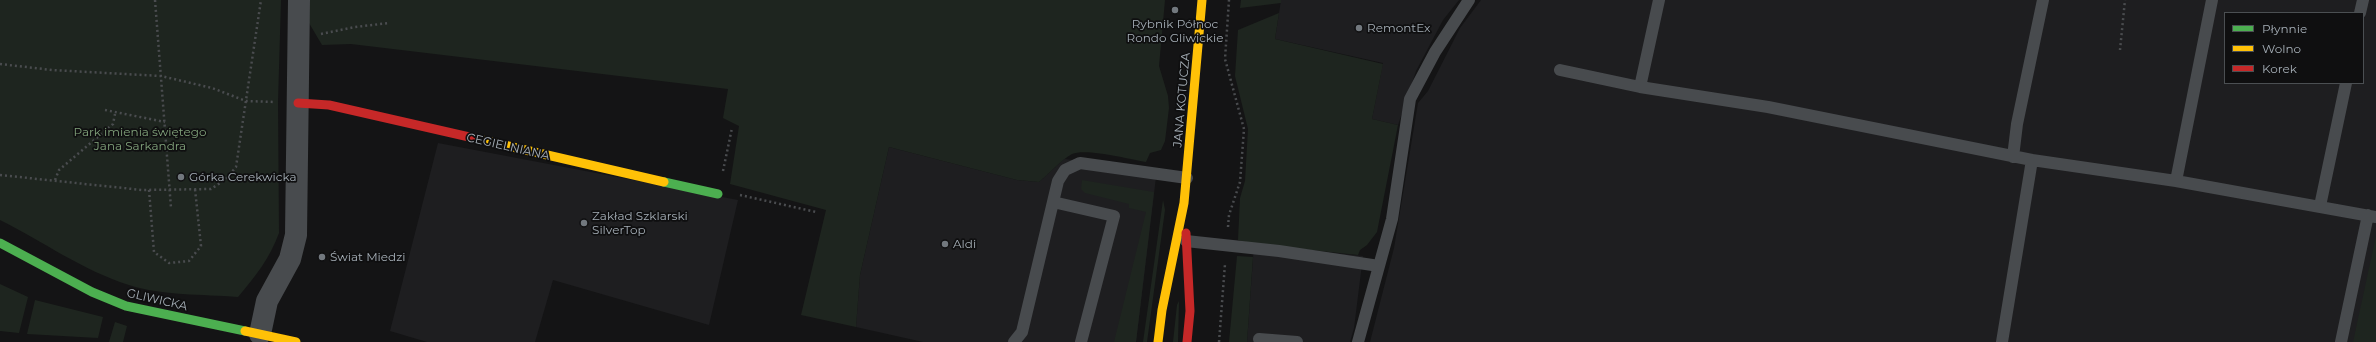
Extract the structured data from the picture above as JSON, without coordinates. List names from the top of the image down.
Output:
{
  "streets": {
    "street": ["JANA KOTUCZA", "CEGIELNIANA", "GLIWICKA"]
  },
  "parks": ["Park imienia świętego Jana Sarkandra"],
  "places": [
    "Rybnik Północ Rondo Gliwickie",
    "RemontEx",
    "Górka Cerekwicka",
    "Zakład Szklarski SilverTop",
    "Aldi",
    "Świat Miedzi"
  ],
  "legend": ["Płynnie", "Wolno", "Korek"]
}
